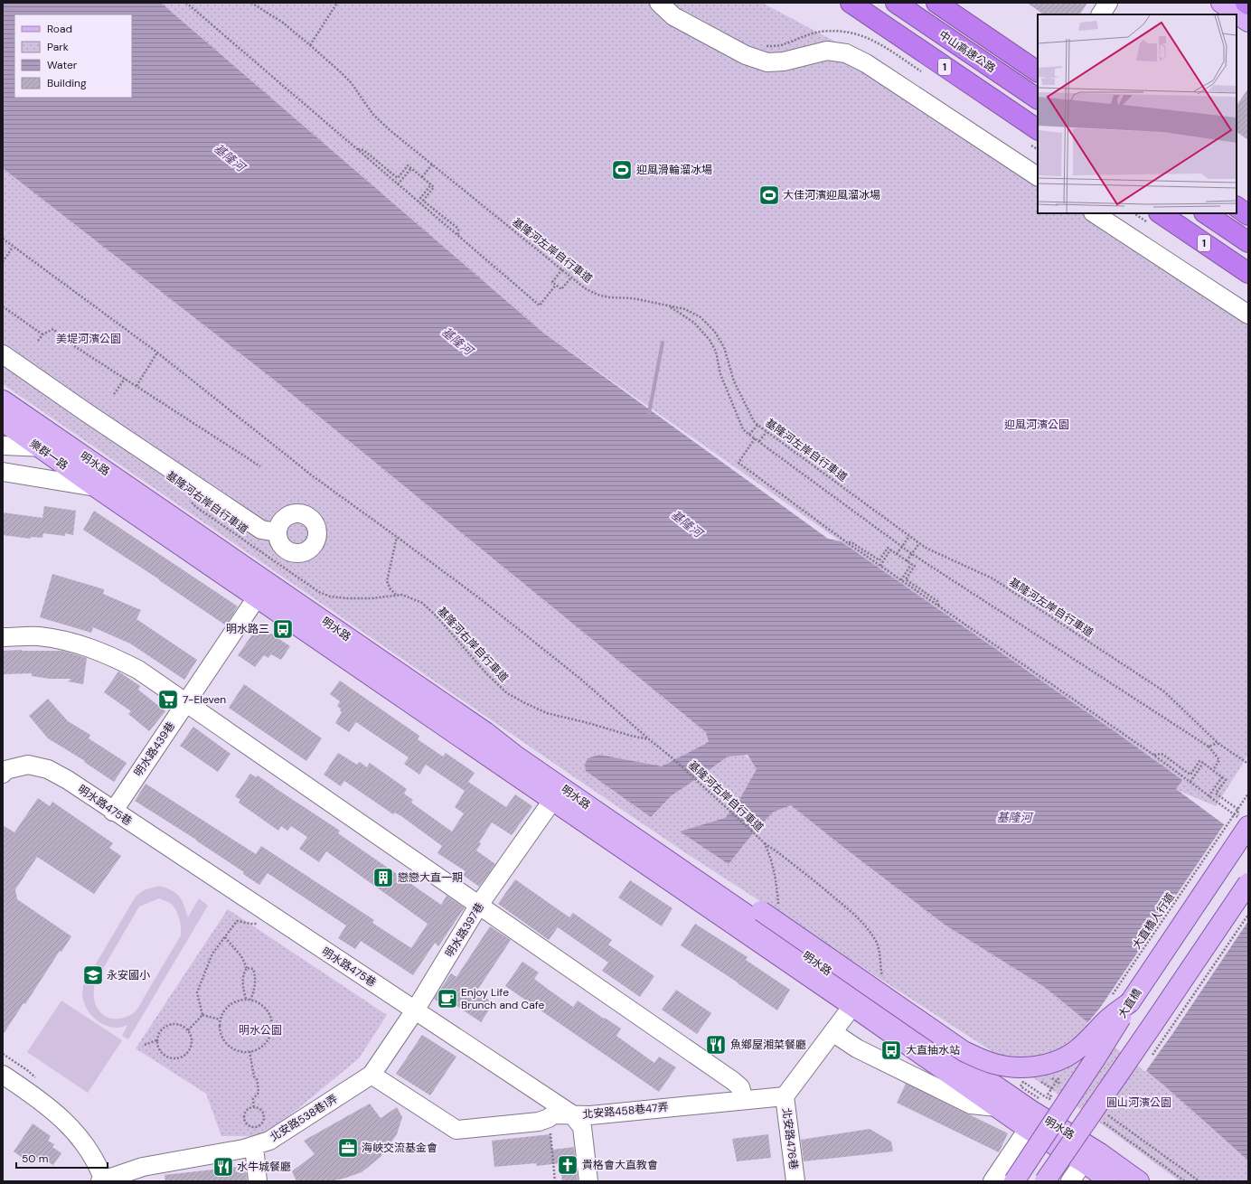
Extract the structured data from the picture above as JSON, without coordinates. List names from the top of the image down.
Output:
{
  "streets": {
    "highway": ["中山高速公路", "1"],
    "main road": ["樂群一路", "明水路", "大直橋"],
    "street": [
      "明水路439巷",
      "明水路475巷",
      "明水路397巷",
      "北安路458巷47弄",
      "北安路538巷1弄",
      "北安路476巷"
    ],
    "path": ["基隆河左岸自行車道", "基隆河右岸自行車道", "大直橋人行道"]
  },
  "crossings": [
    ["樂群一路", "明水路"],
    ["明水路", "明水路439巷"],
    ["明水路", "明水路397巷"],
    ["明水路439巷", "明水路475巷"],
    ["明水路475巷", "明水路397巷"],
    ["明水路475巷", "北安路458巷47弄"],
    ["大直橋人行道", "大直橋"],
    ["明水路397巷", "北安路458巷47弄"],
    ["明水路397巷", "北安路538巷1弄"],
    ["北安路458巷47弄", "北安路538巷1弄"],
    ["北安路458巷47弄", "北安路476巷"]
  ],
  "water": ["基隆河"],
  "parks": [
    "美堤河濱公園",
    "迎風河濱公園",
    "明水公園",
    "圓山河濱公園"
  ],
  "places": {
    "sports": ["迎風滑輪溜冰場", "大佳河濱迎風溜冰場"],
    "bus stop": ["明水路三", "大直抽水站"],
    "supermarket": ["7-Eleven"],
    "building": ["戀戀大直一期"],
    "school or university": ["永安國小"],
    "cafe": ["Enjoy Life Brunch and Cafe"],
    "restaurant": ["魚鄉屋湘菜餐廳", "水牛城餐廳"],
    "office": ["海峽交流基金會"],
    "church": ["貴格會大直教會"]
  },
  "legend": [
    "Road",
    "Park",
    "Water",
    "Building"
  ],
  "scale_bar": "50 m"
}
